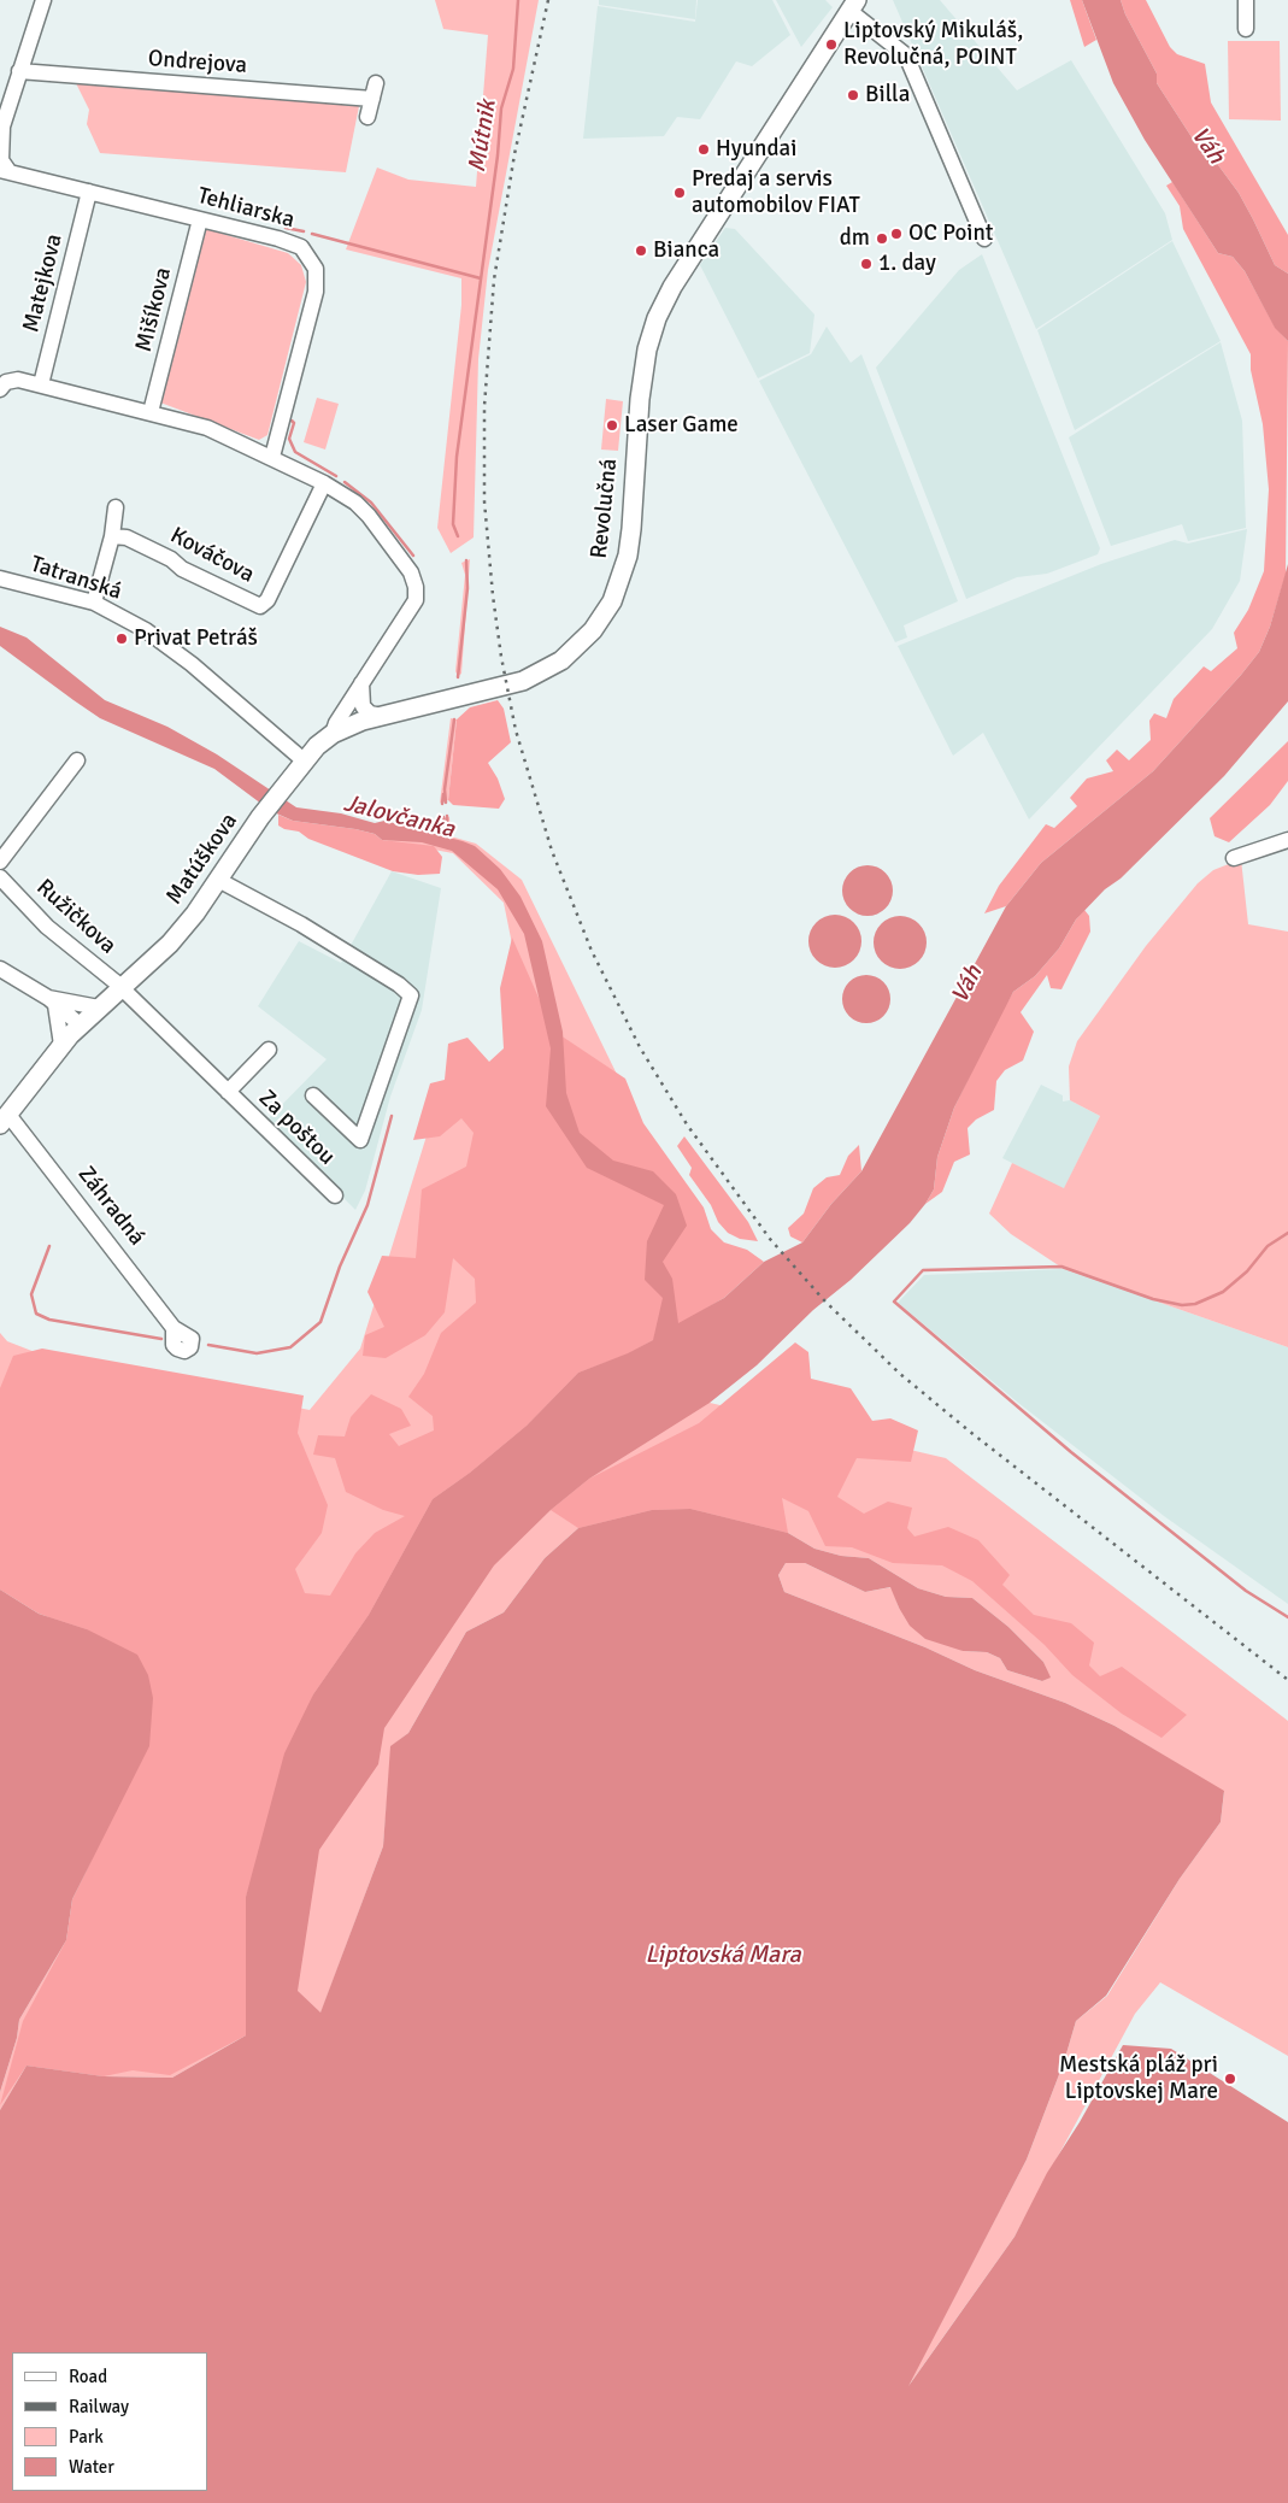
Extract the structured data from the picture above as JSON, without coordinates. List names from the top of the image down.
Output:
{
  "streets": {
    "main road": ["Revolučná", "Matúškova"],
    "street": [
      "Ondrejova",
      "Tehliarska",
      "Matejkova",
      "Mišíkova",
      "Kováčova",
      "Tatranská",
      "Ružičkova",
      "Za poštou",
      "Záhradná"
    ]
  },
  "crossings": [
    ["Tehliarska", "Matejkova"],
    ["Tehliarska", "Mišíkova"],
    ["Revolučná", "Matúškova"],
    ["Kováčova", "Matúškova"],
    ["Tatranská", "Matúškova"],
    ["Matúškova", "Ružičkova"],
    ["Matúškova", "Za poštou"],
    ["Matúškova", "Záhradná"],
    ["Ružičkova", "Za poštou"]
  ],
  "water": [
    "Mútnik",
    "Váh",
    "Jalovčanka",
    "Liptovská Mara"
  ],
  "places": [
    "Liptovský Mikuláš, Revolučná, POINT",
    "Billa",
    "Hyundai",
    "Predaj a servis automobilov FIAT",
    "OC Point",
    "dm",
    "Bianca",
    "1. day",
    "Laser Game",
    "Privat Petráš",
    "Mestská pláž pri Liptovskej Mare"
  ],
  "legend": [
    "Road",
    "Railway",
    "Park",
    "Water"
  ]
}
